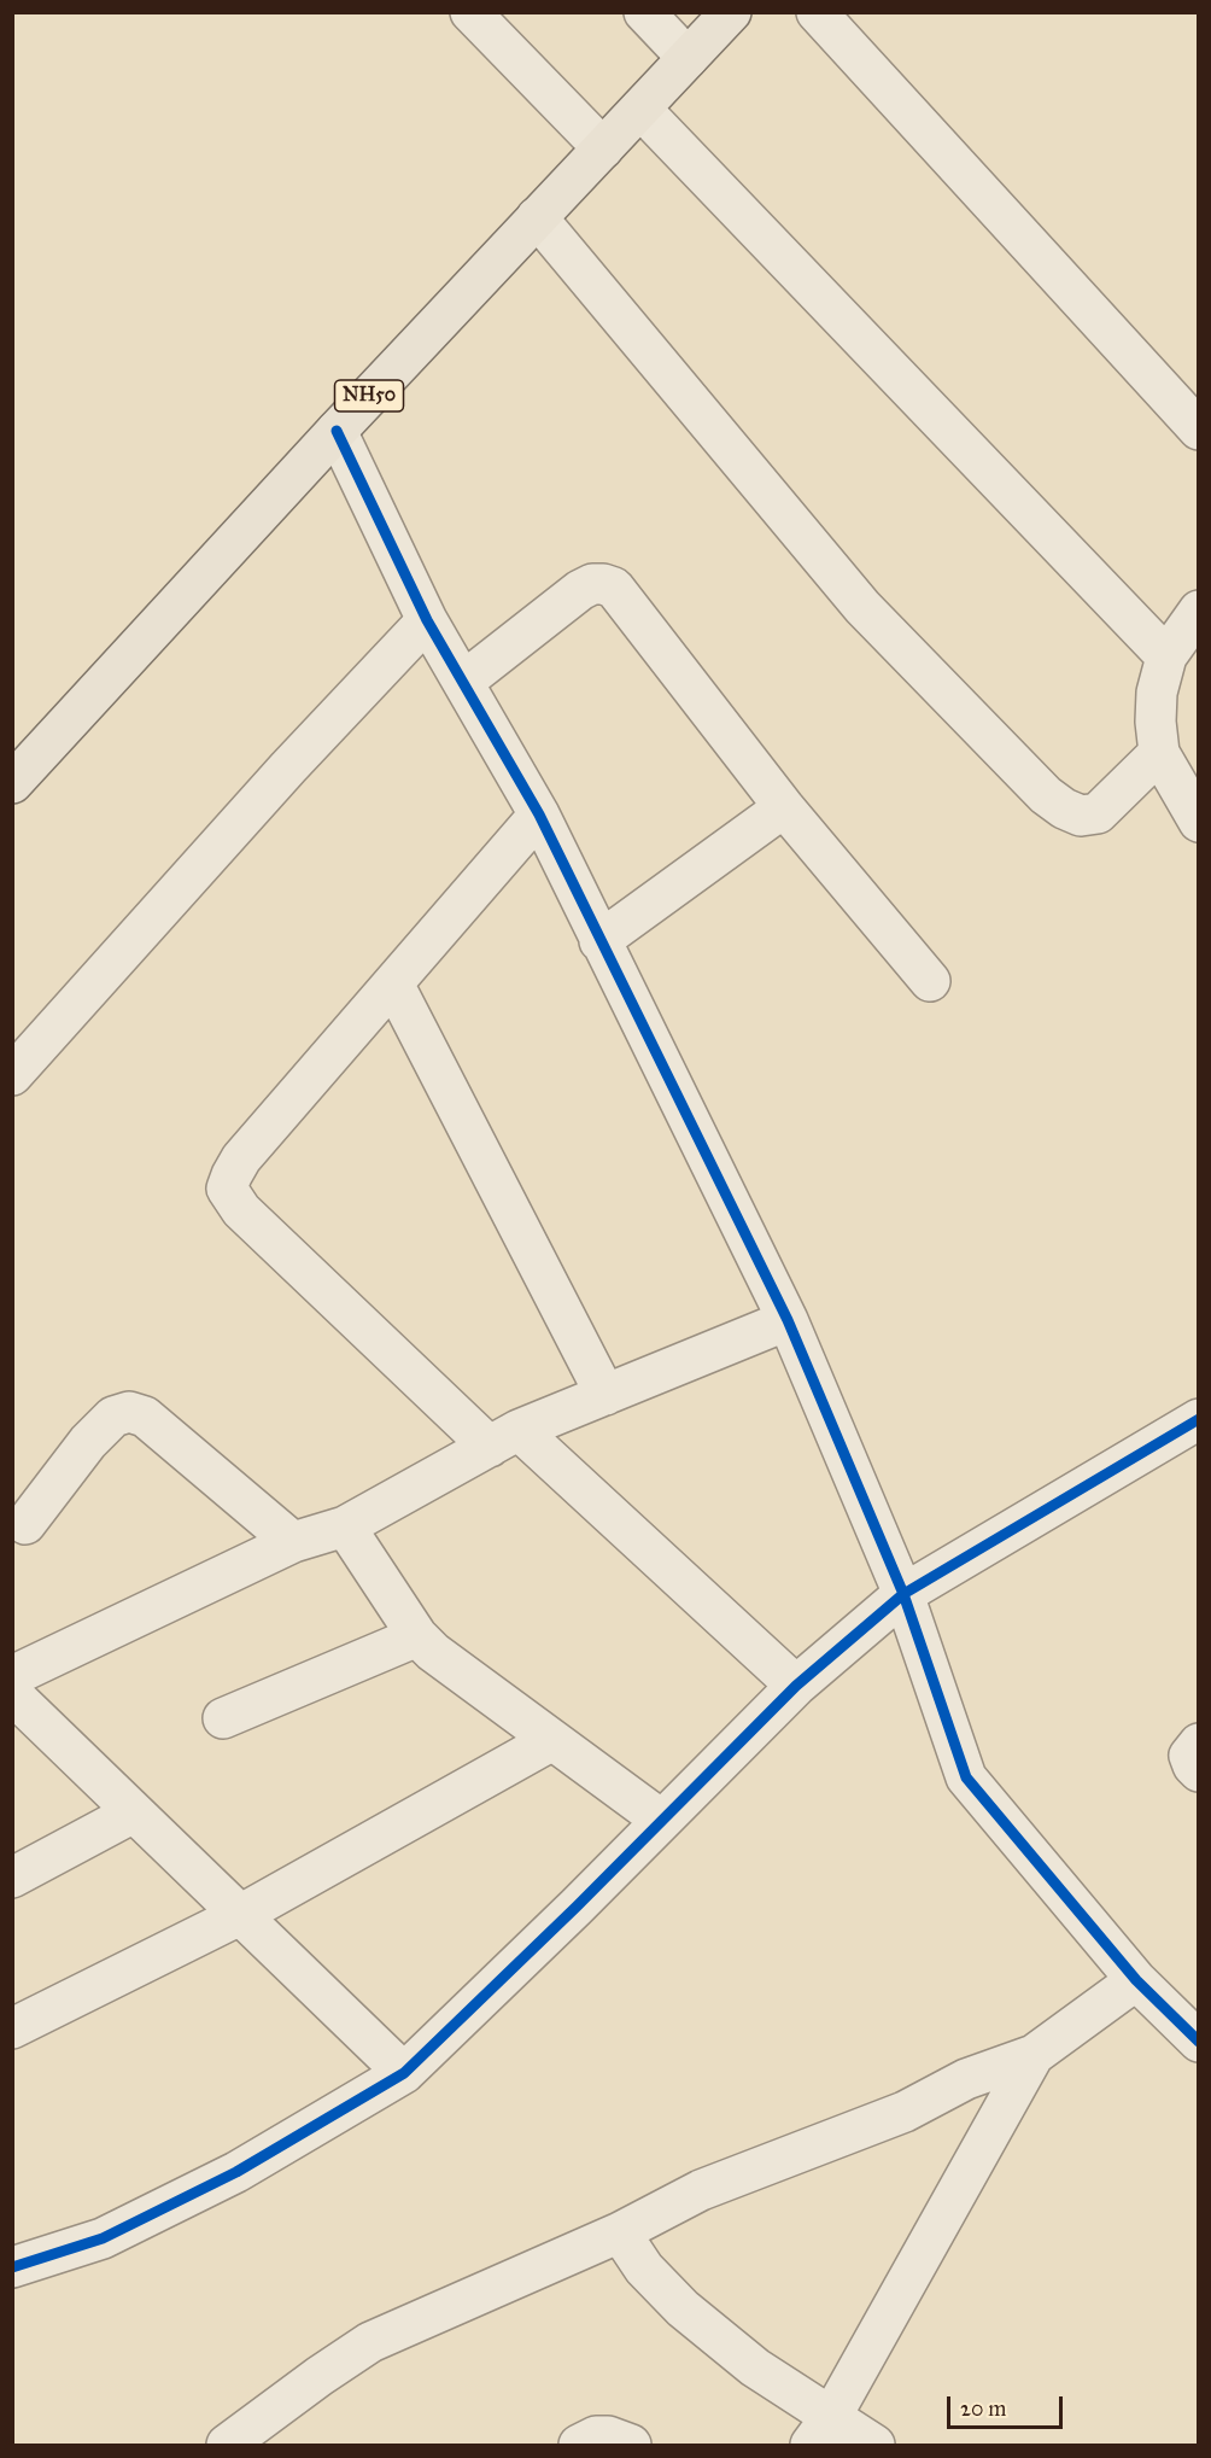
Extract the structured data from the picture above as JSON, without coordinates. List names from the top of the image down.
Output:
{
  "streets": {
    "highway": ["NH50"]
  },
  "scale_bar": "20 m"
}
